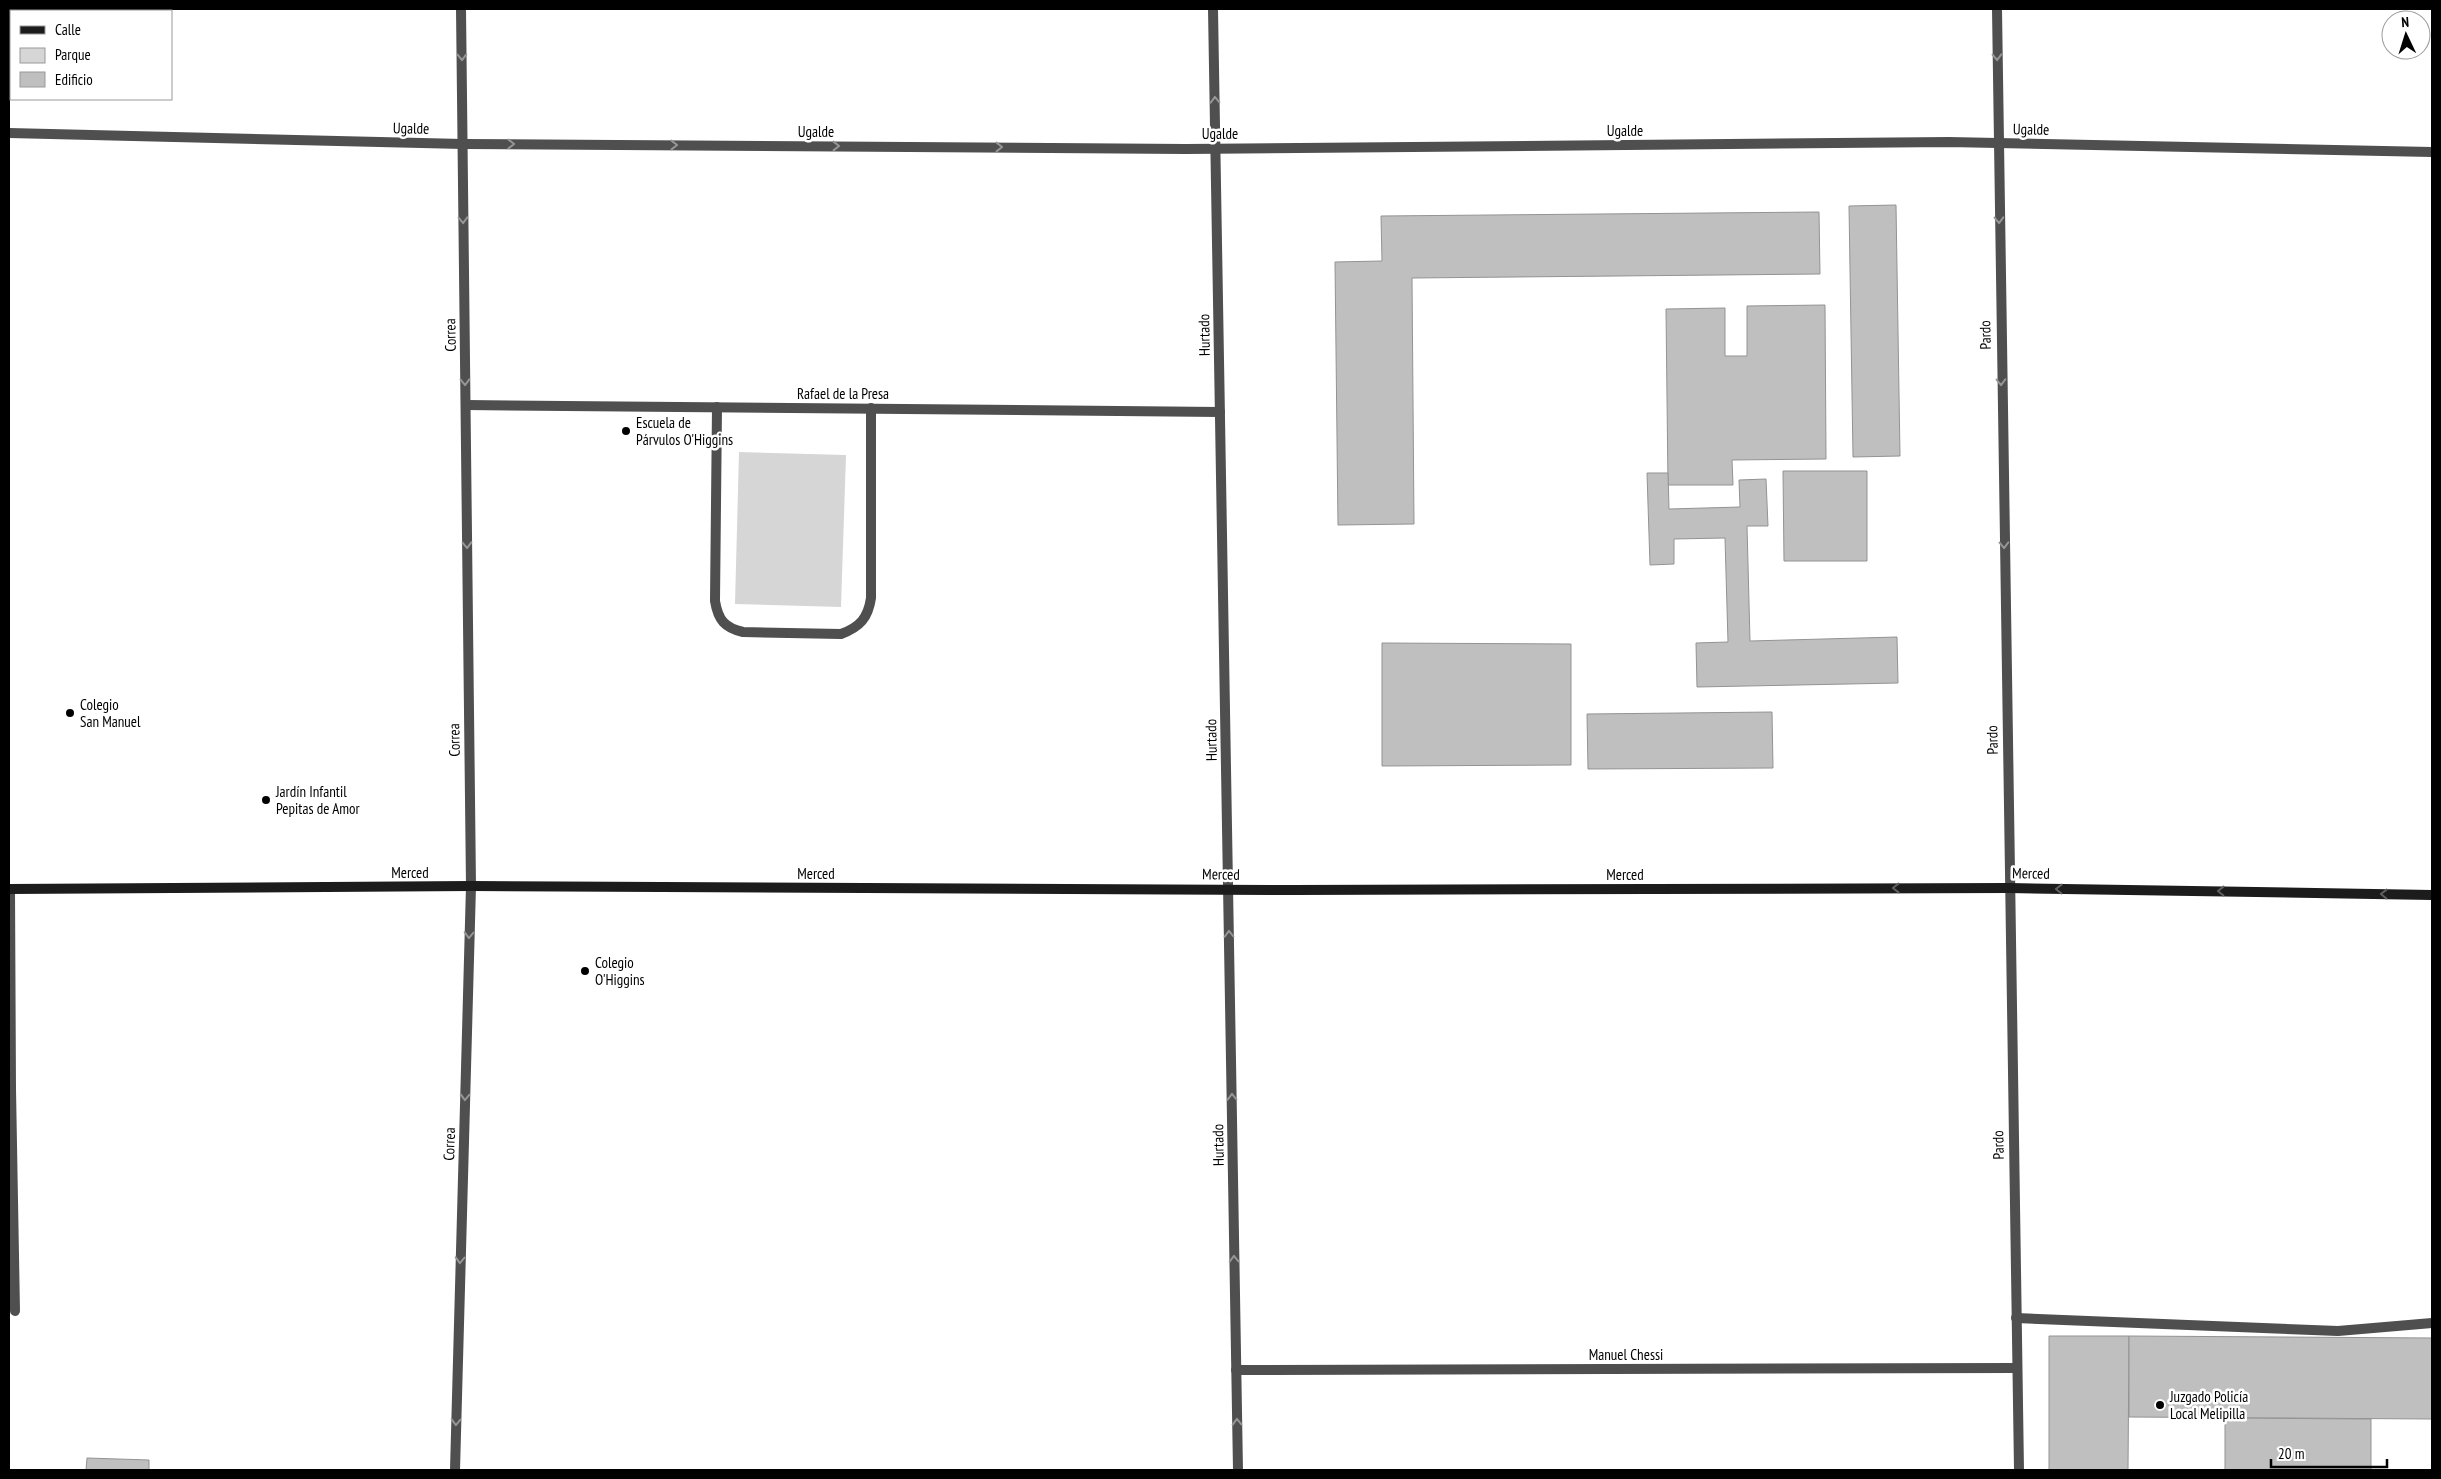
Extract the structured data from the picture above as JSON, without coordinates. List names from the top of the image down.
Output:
{
  "streets": {
    "main road": ["Merced"],
    "street": [
      "Ugalde",
      "Correa",
      "Hurtado",
      "Pardo",
      "Rafael de la Presa",
      "Manuel Chessi"
    ]
  },
  "crossings": [
    ["Ugalde", "Correa"],
    ["Ugalde", "Hurtado"],
    ["Ugalde", "Pardo"],
    ["Correa", "Rafael de la Presa"],
    ["Correa", "Merced"],
    ["Hurtado", "Rafael de la Presa"],
    ["Hurtado", "Merced"],
    ["Hurtado", "Manuel Chessi"],
    ["Pardo", "Merced"],
    ["Pardo", "Manuel Chessi"]
  ],
  "one_way": [
    "Correa",
    "Hurtado",
    "Pardo",
    "Merced"
  ],
  "places": [
    "Escuela de Párvulos O'Higgins",
    "Colegio San Manuel",
    "Jardín Infantil Pepitas de Amor",
    "Colegio O'Higgins",
    "Juzgado Policía Local Melipilla"
  ],
  "legend": ["Calle", "Parque", "Edificio"],
  "scale_bar": "20 m",
  "north": "top"
}
